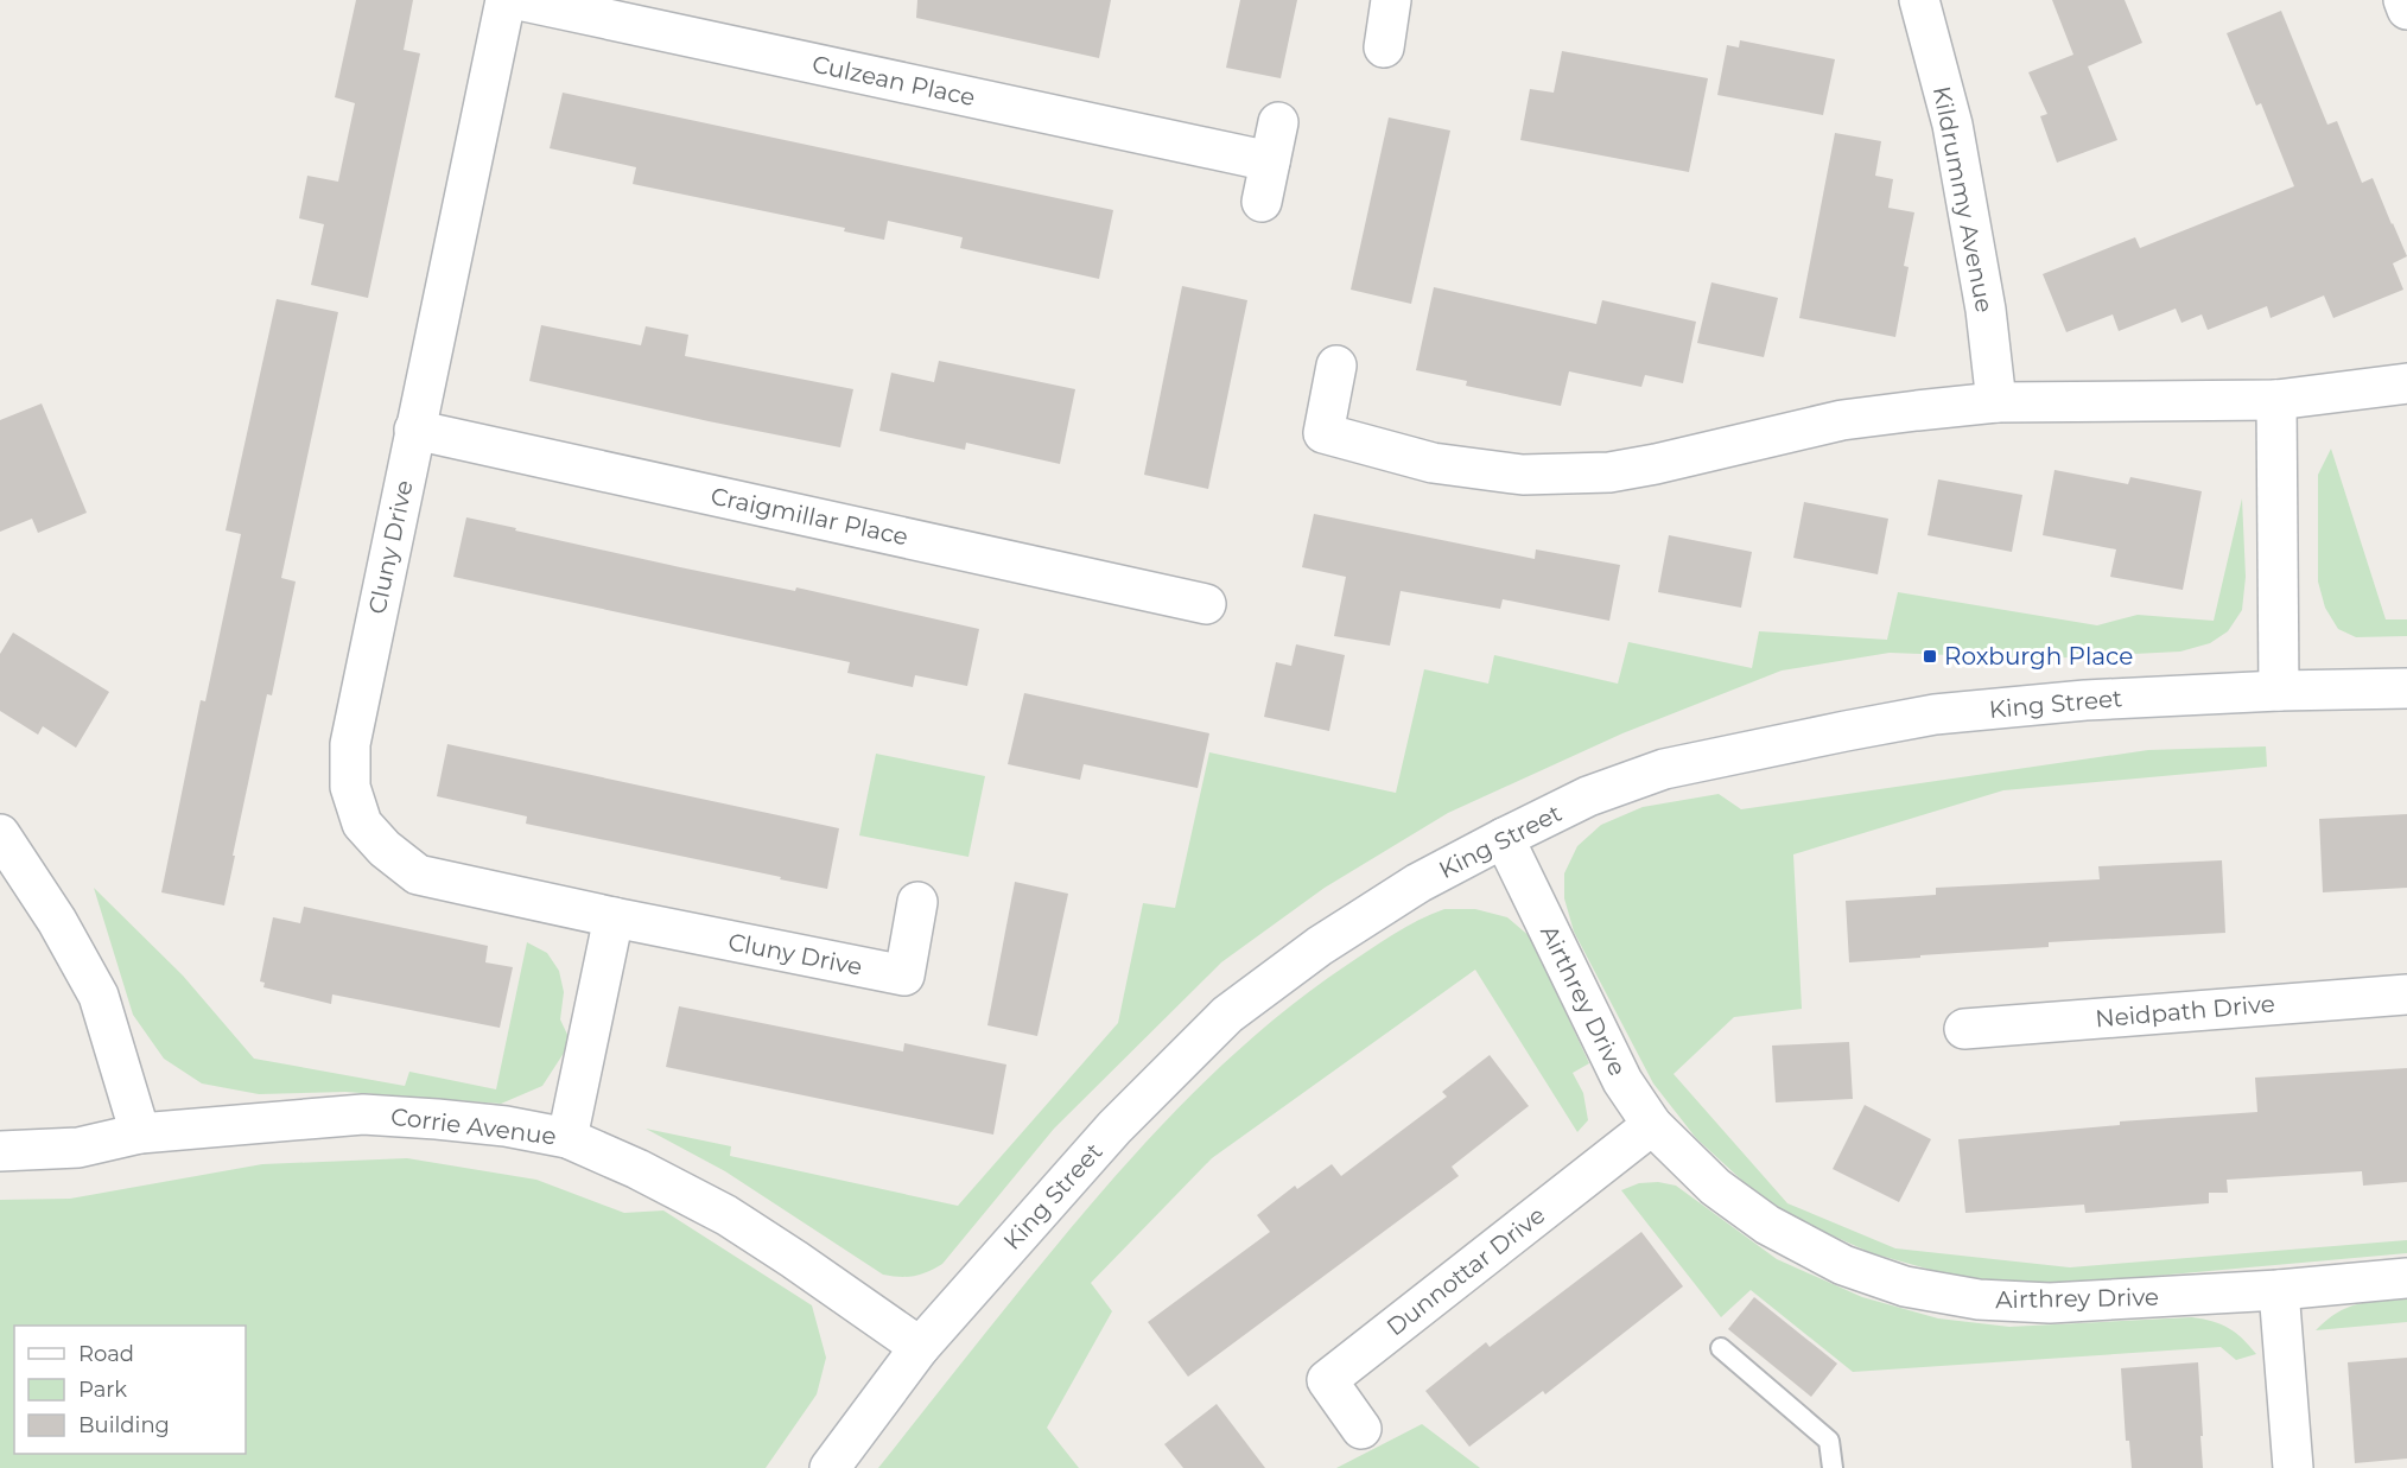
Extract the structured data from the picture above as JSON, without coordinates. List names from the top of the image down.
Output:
{
  "streets": {
    "street": [
      "Culzean Place",
      "Kildrummy Avenue",
      "Craigmillar Place",
      "Cluny Drive",
      "King Street",
      "Airthrey Drive",
      "Neidpath Drive",
      "Corrie Avenue",
      "Dunnottar Drive"
    ]
  },
  "crossings": [
    ["Craigmillar Place", "Cluny Drive"],
    ["King Street", "Airthrey Drive"],
    ["King Street", "Corrie Avenue"],
    ["Airthrey Drive", "Dunnottar Drive"]
  ],
  "places": {
    "transit": ["Roxburgh Place"]
  },
  "legend": ["Road", "Park", "Building"]
}
